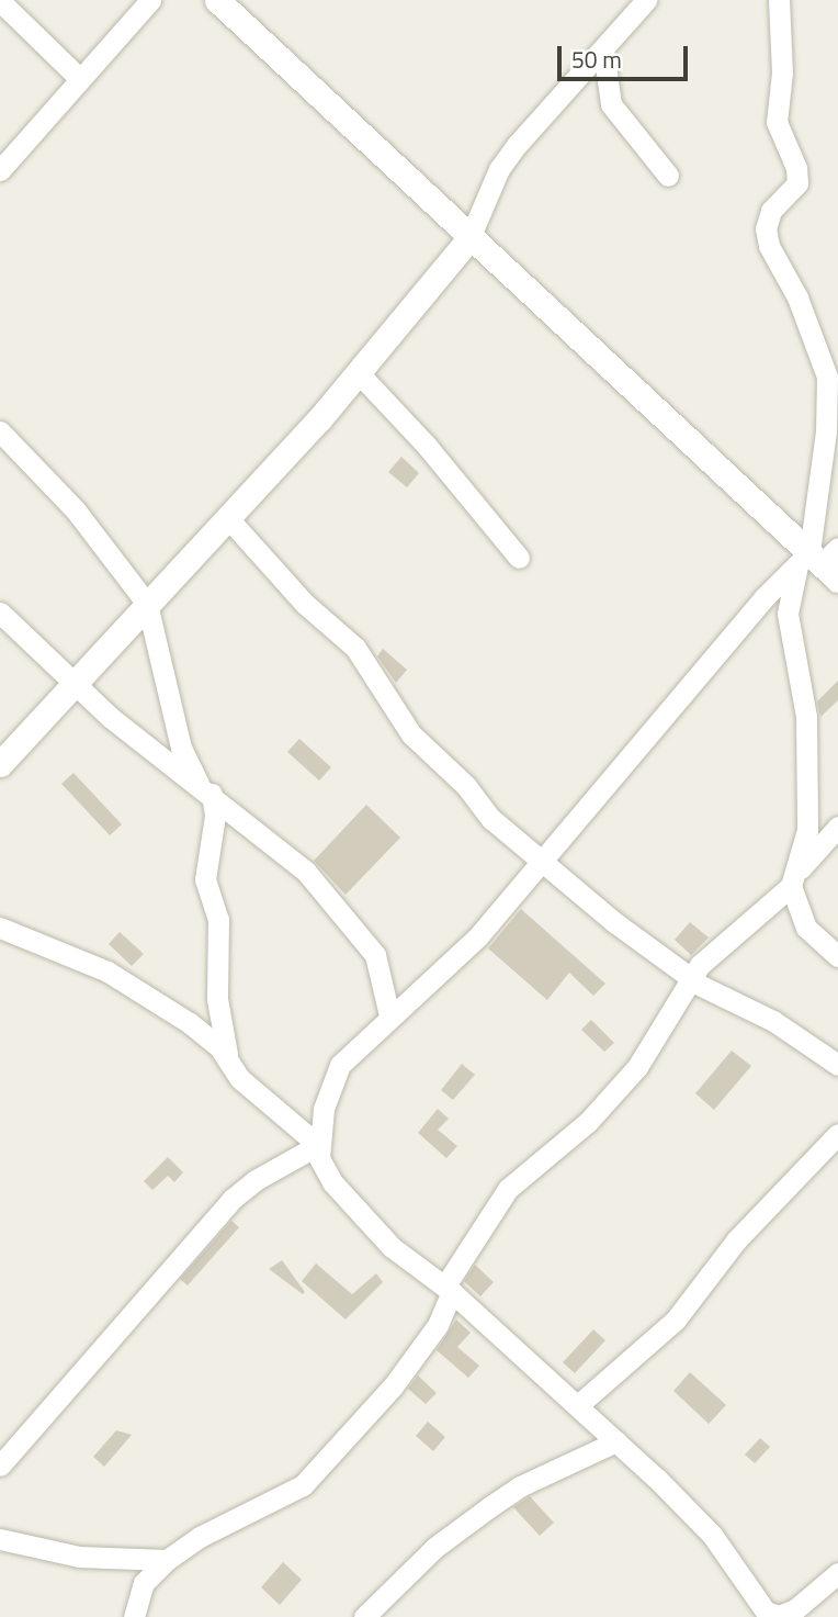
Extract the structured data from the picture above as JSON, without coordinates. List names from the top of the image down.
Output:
{
  "scale_bar": "50 m"
}
